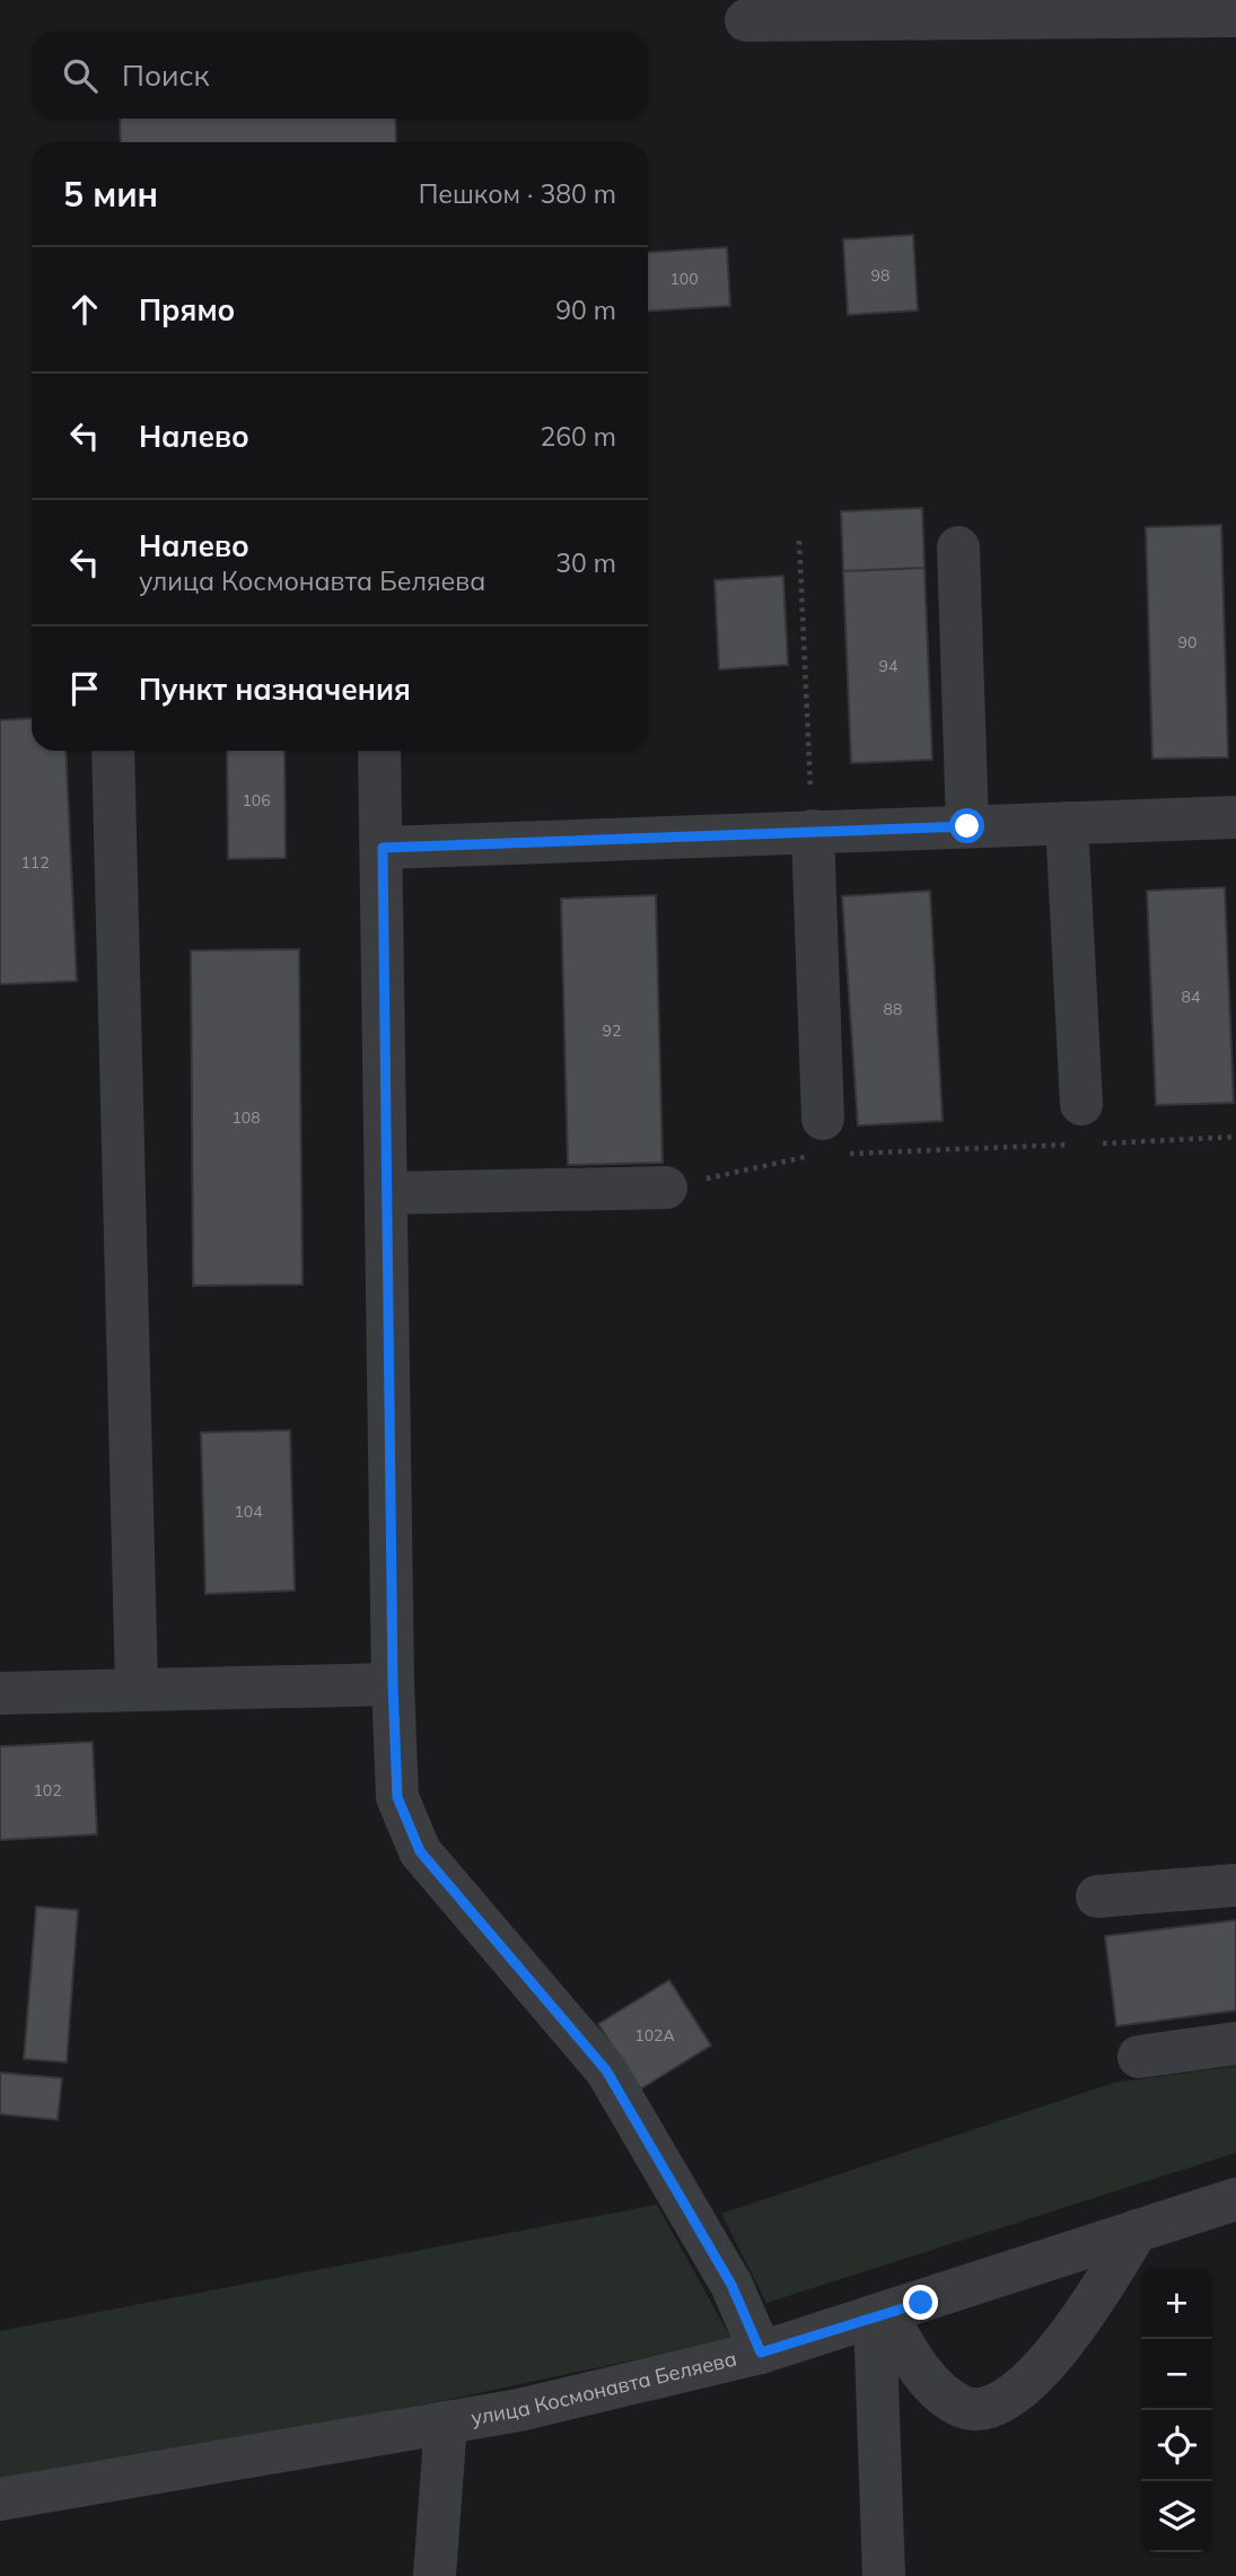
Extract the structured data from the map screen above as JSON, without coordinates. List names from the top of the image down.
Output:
{
  "streets": {
    "street": ["улица Космонавта Беляева"]
  },
  "house_numbers": [
    "98",
    "100",
    "90",
    "94",
    "106",
    "112",
    "84",
    "88",
    "92",
    "108",
    "104",
    "102",
    "102А"
  ],
  "page": {
    "search": "Поиск",
    "heading": ["5 мин", "Пешком · 380 m"],
    "list": [
      ["Прямо", "90 m"],
      ["Налево", "260 m"],
      ["Налево", "улица Космонавта Беляева", "30 m"],
      "Пункт назначения"
    ],
    "map_buttons": ["+", "−"]
  }
}
